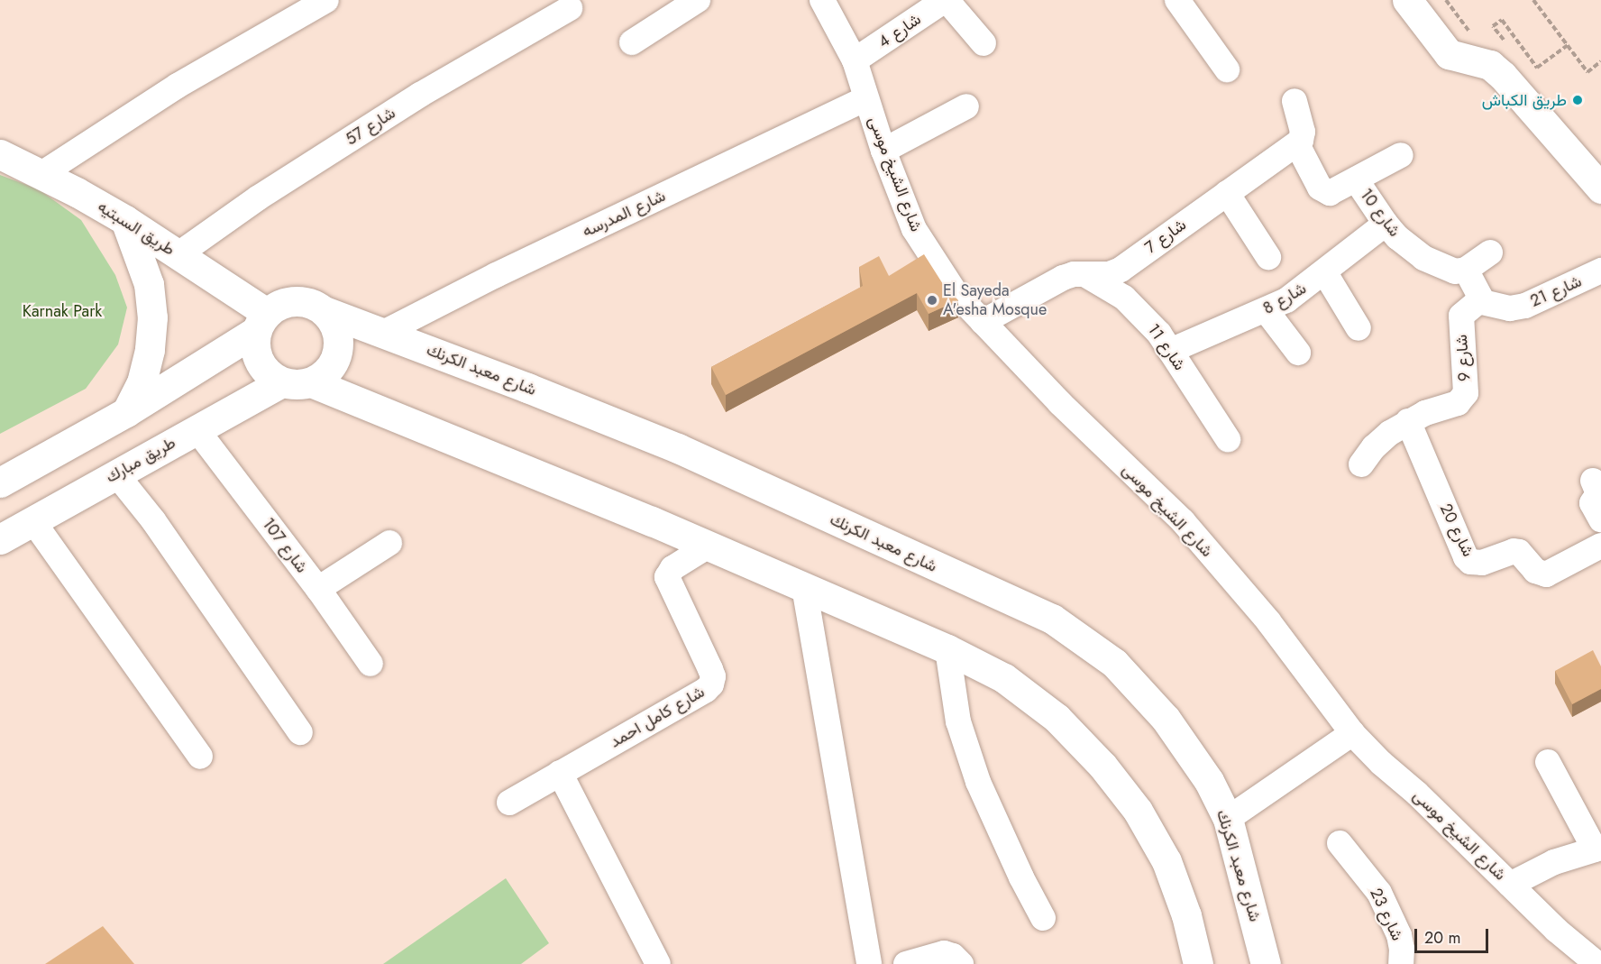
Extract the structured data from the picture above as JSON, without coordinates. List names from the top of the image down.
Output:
{
  "streets": {
    "street": [
      "شارع 4",
      "شارع 57",
      "شارع الشيخ موسى",
      "شارع 10",
      "شارع المدرسه",
      "طريق السبتيه",
      "شارع 7",
      "شارع 21",
      "شارع 8",
      "شارع 11",
      "شارع 9",
      "شارع معبد الكرنك",
      "طريق مبارك",
      "شارع 20",
      "شارع 107",
      "شارع كامل احمد",
      "شارع 23"
    ]
  },
  "crossings": [
    ["شارع 4", "شارع الشيخ موسى"],
    ["شارع 57", "طريق السبتيه"],
    ["شارع الشيخ موسى", "شارع المدرسه"],
    ["شارع الشيخ موسى", "شارع 7"],
    ["شارع 10", "شارع 8"],
    ["شارع المدرسه", "شارع معبد الكرنك"],
    ["طريق السبتيه", "شارع معبد الكرنك"],
    ["طريق السبتيه", "طريق مبارك"],
    ["شارع 7", "شارع 11"],
    ["شارع 21", "شارع 9"],
    ["شارع 8", "شارع 11"],
    ["شارع 9", "شارع 20"],
    ["شارع معبد الكرنك", "طريق مبارك"],
    ["طريق مبارك", "شارع 107"]
  ],
  "parks": ["Karnak Park"],
  "places": ["طريق الكباش", "El Sayeda A'esha Mosque"],
  "scale_bar": "20 m"
}
